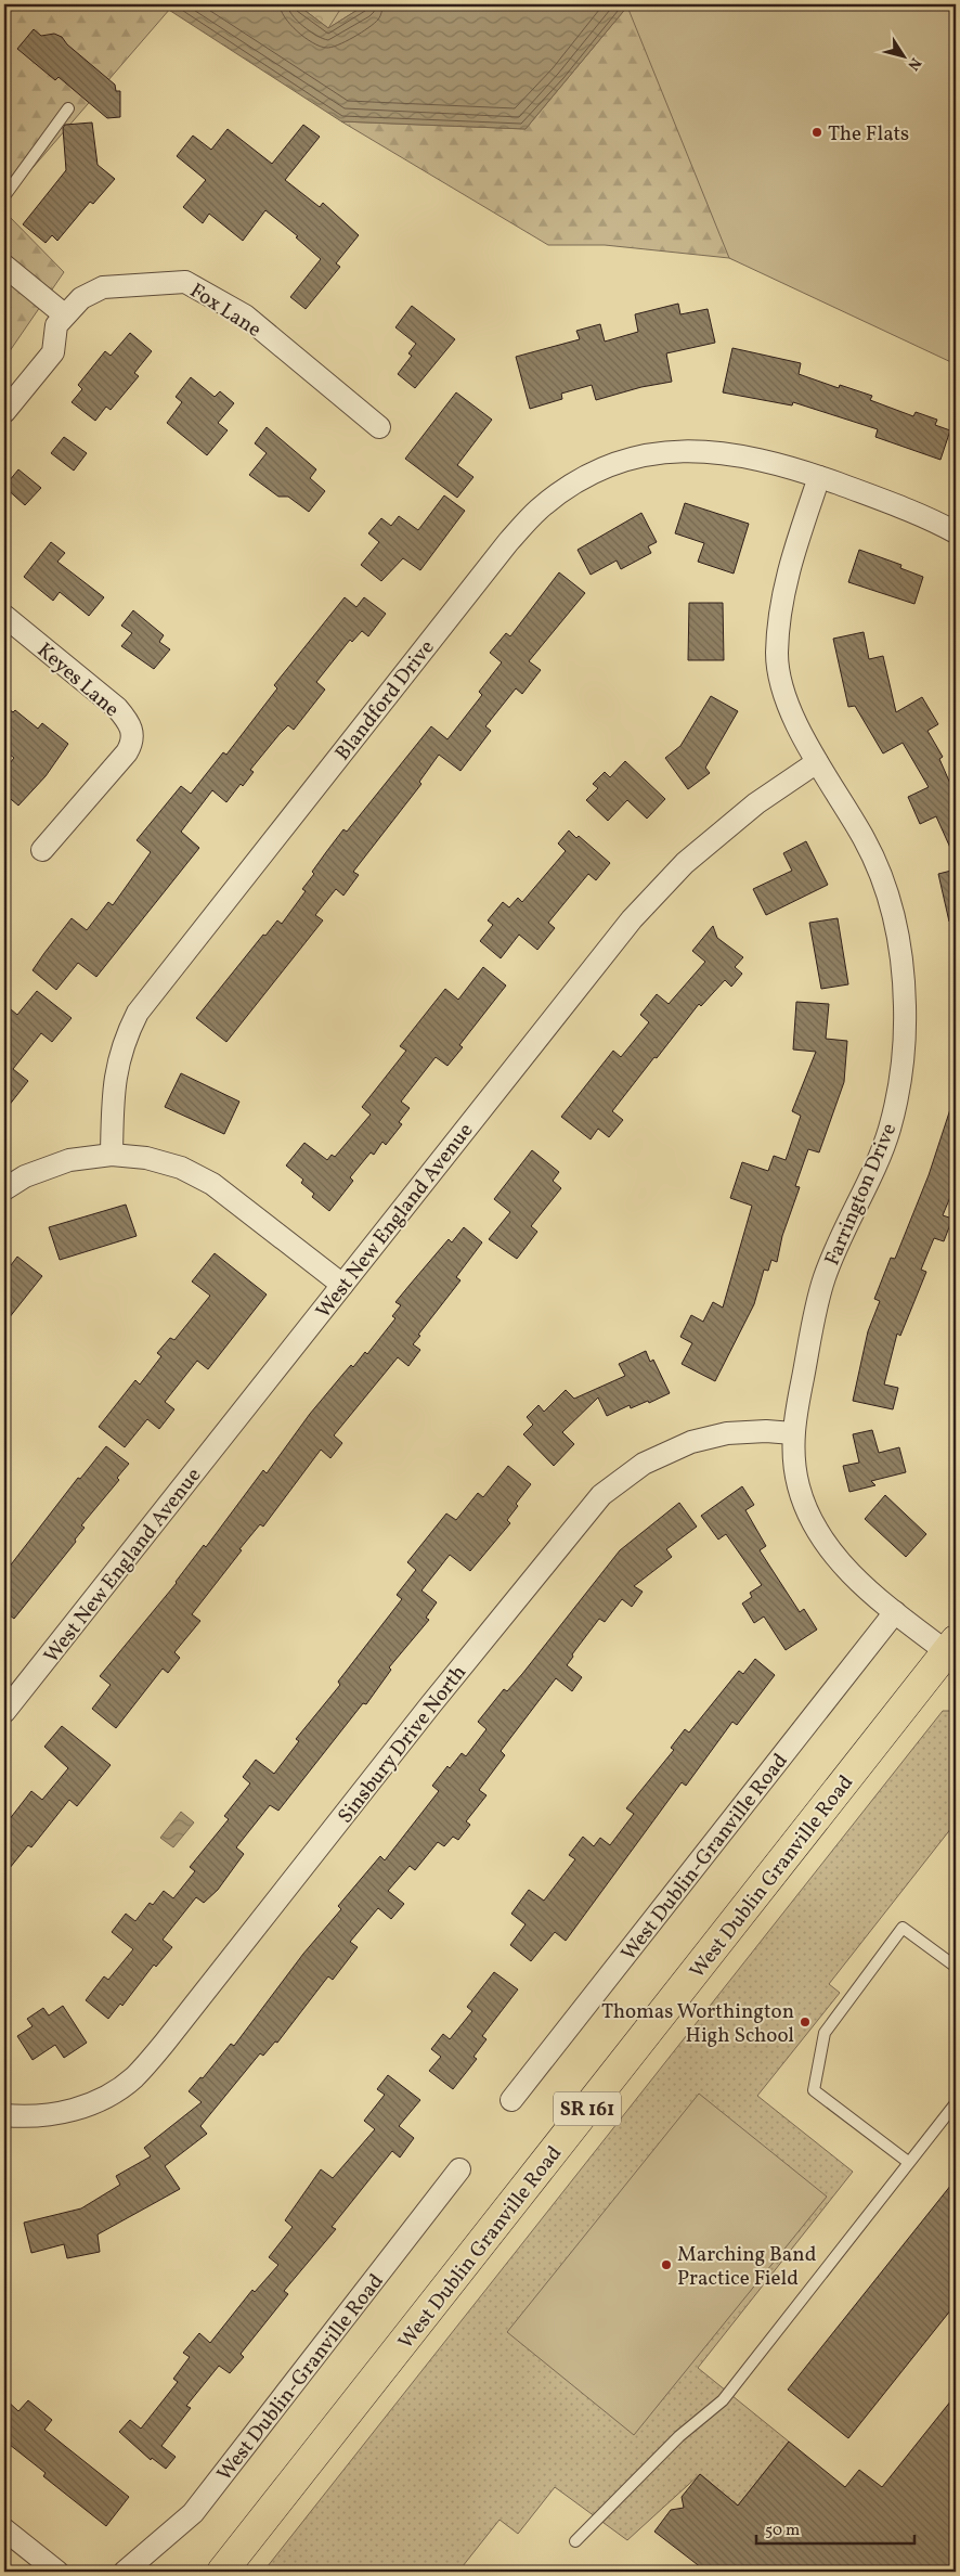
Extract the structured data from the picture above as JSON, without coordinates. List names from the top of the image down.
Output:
{
  "streets": {
    "main road": ["West Dublin Granville Road", "SR 161"],
    "street": [
      "Fox Lane",
      "Keyes Lane",
      "Blandford Drive",
      "Farrington Drive",
      "West New England Avenue",
      "Sinsbury Drive North",
      "West Dublin-Granville Road"
    ]
  },
  "crossings": [
    ["Blandford Drive", "Farrington Drive"],
    ["Farrington Drive", "West New England Avenue"],
    ["Farrington Drive", "Sinsbury Drive North"],
    ["Farrington Drive", "West Dublin-Granville Road"],
    ["Farrington Drive", "West Dublin Granville Road"]
  ],
  "places": ["The Flats", "Thomas Worthington High School", "Marching Band Practice Field"],
  "scale_bar": "50 m",
  "north": "bottom right"
}
